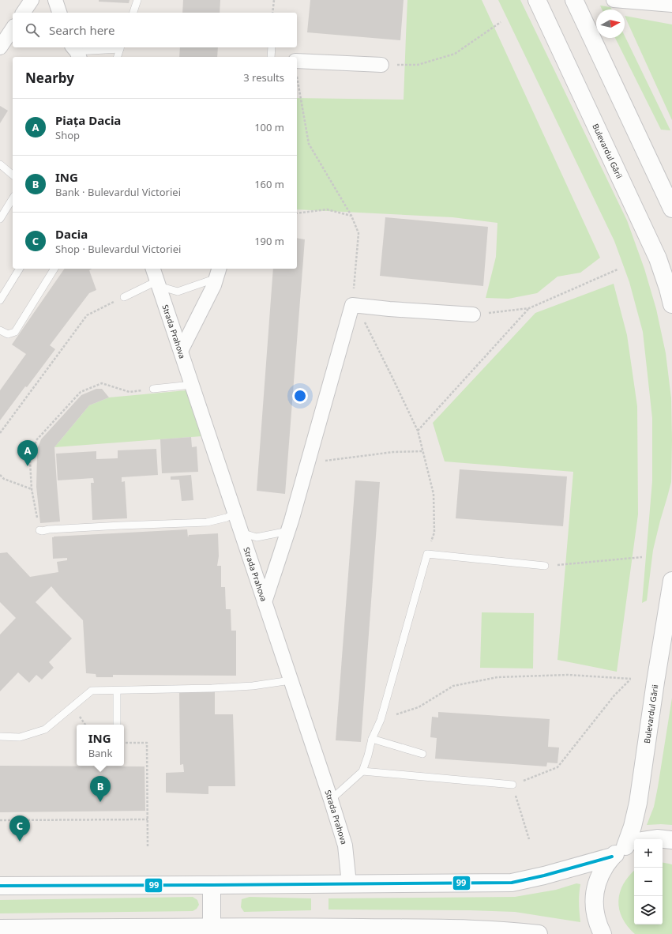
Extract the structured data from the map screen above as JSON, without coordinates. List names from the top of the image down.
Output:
{
  "streets": {
    "main road": ["Bulevardul Gării"],
    "street": ["Strada Prahova"]
  },
  "lines": ["transit line 99"],
  "north": "right",
  "page": {
    "search": "Search here",
    "heading": ["Nearby", "3 results"],
    "list": [
      {
        "mark": "A",
        "name": "Piața Dacia",
        "note": "Shop",
        "value": "100 m"
      },
      {
        "mark": "B",
        "name": "ING",
        "note": "Bank · Bulevardul Victoriei",
        "value": "160 m"
      },
      {
        "mark": "C",
        "name": "Dacia",
        "note": "Shop · Bulevardul Victoriei",
        "value": "190 m"
      }
    ],
    "pins": ["A", "B", "C"],
    "popup": ["ING", "Bank"],
    "map_buttons": ["+", "−"]
  }
}
